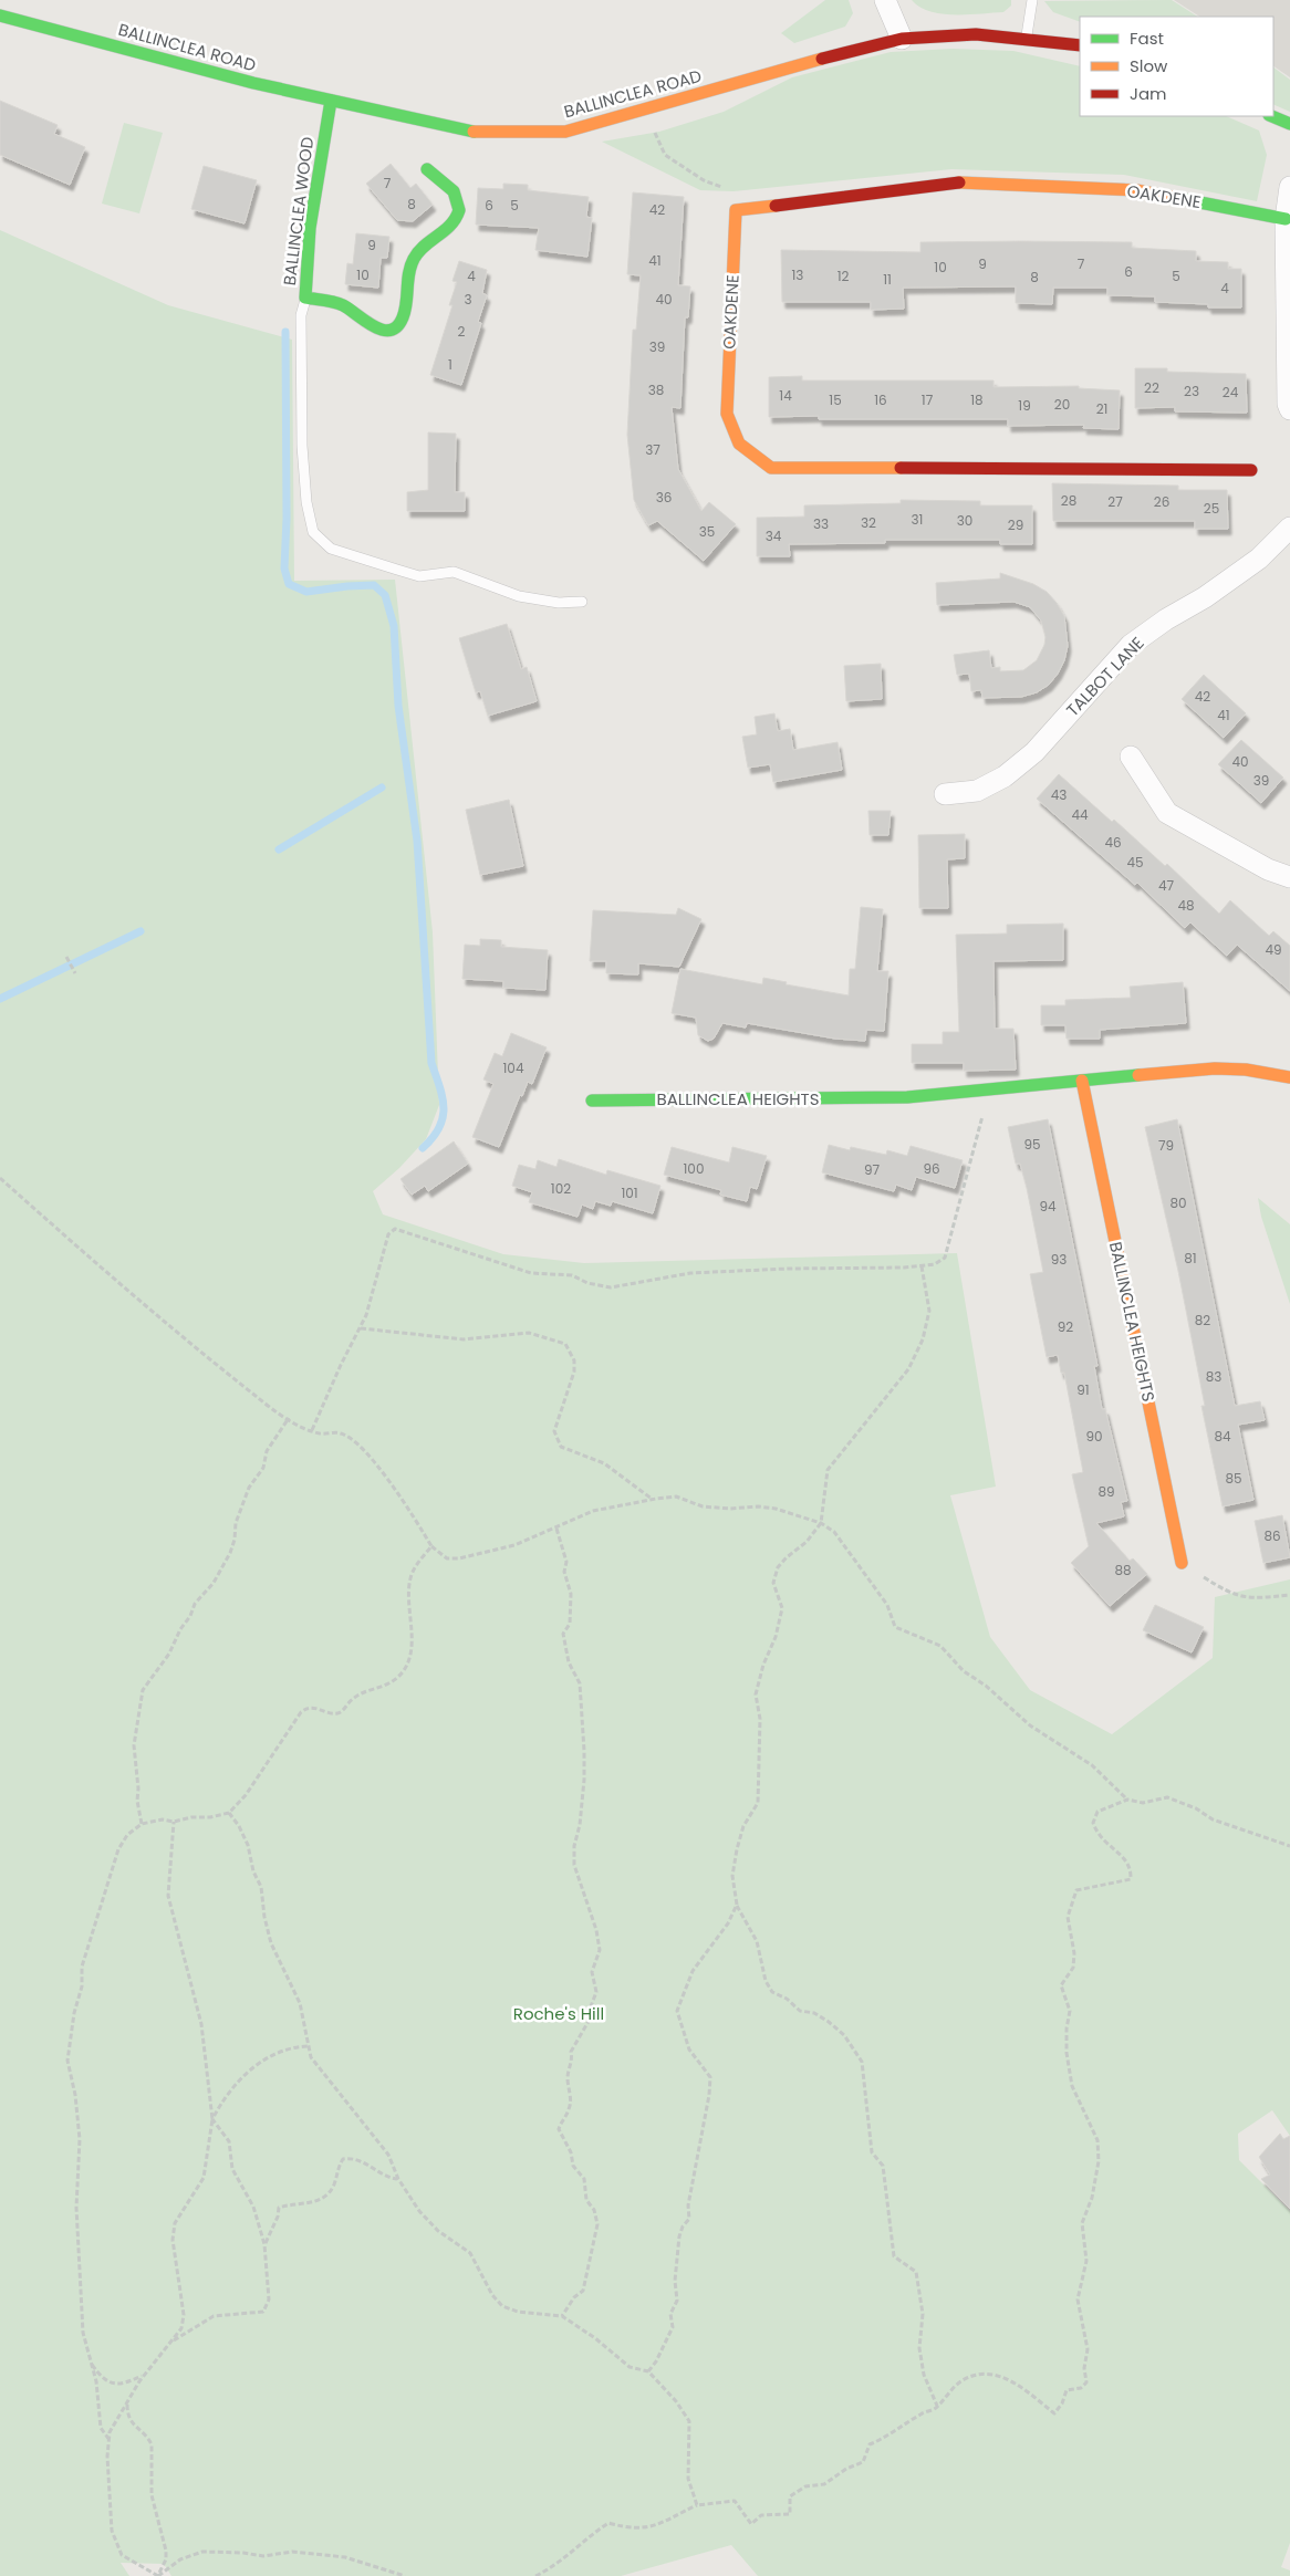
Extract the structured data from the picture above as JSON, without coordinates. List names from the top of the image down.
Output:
{
  "streets": {
    "street": [
      "BALLINCLEA ROAD",
      "OAKDENE",
      "BALLINCLEA WOOD",
      "TALBOT LANE",
      "BALLINCLEA HEIGHTS"
    ]
  },
  "crossings": [
    ["BALLINCLEA ROAD", "BALLINCLEA WOOD"]
  ],
  "parks": ["Roche's Hill"],
  "house_numbers": [
    "7",
    "8",
    "6",
    "5",
    "42",
    "9",
    "41",
    "9",
    "7",
    "10",
    "6",
    "10",
    "13",
    "4",
    "12",
    "5",
    "8",
    "11",
    "4",
    "3",
    "40",
    "2",
    "39",
    "1",
    "22",
    "38",
    "23",
    "24",
    "14",
    "15",
    "16",
    "17",
    "18",
    "20",
    "19",
    "21",
    "37",
    "36",
    "28",
    "27",
    "26",
    "25",
    "31",
    "30",
    "32",
    "33",
    "29",
    "35",
    "34",
    "42",
    "41",
    "40",
    "39",
    "43",
    "44",
    "46",
    "45",
    "47",
    "48",
    "49",
    "104",
    "95",
    "79",
    "100",
    "96",
    "97",
    "102",
    "101",
    "80",
    "94",
    "81",
    "93",
    "82",
    "92",
    "83",
    "91",
    "90",
    "84",
    "85",
    "89",
    "86",
    "88"
  ],
  "legend": ["Fast", "Slow", "Jam"]
}
